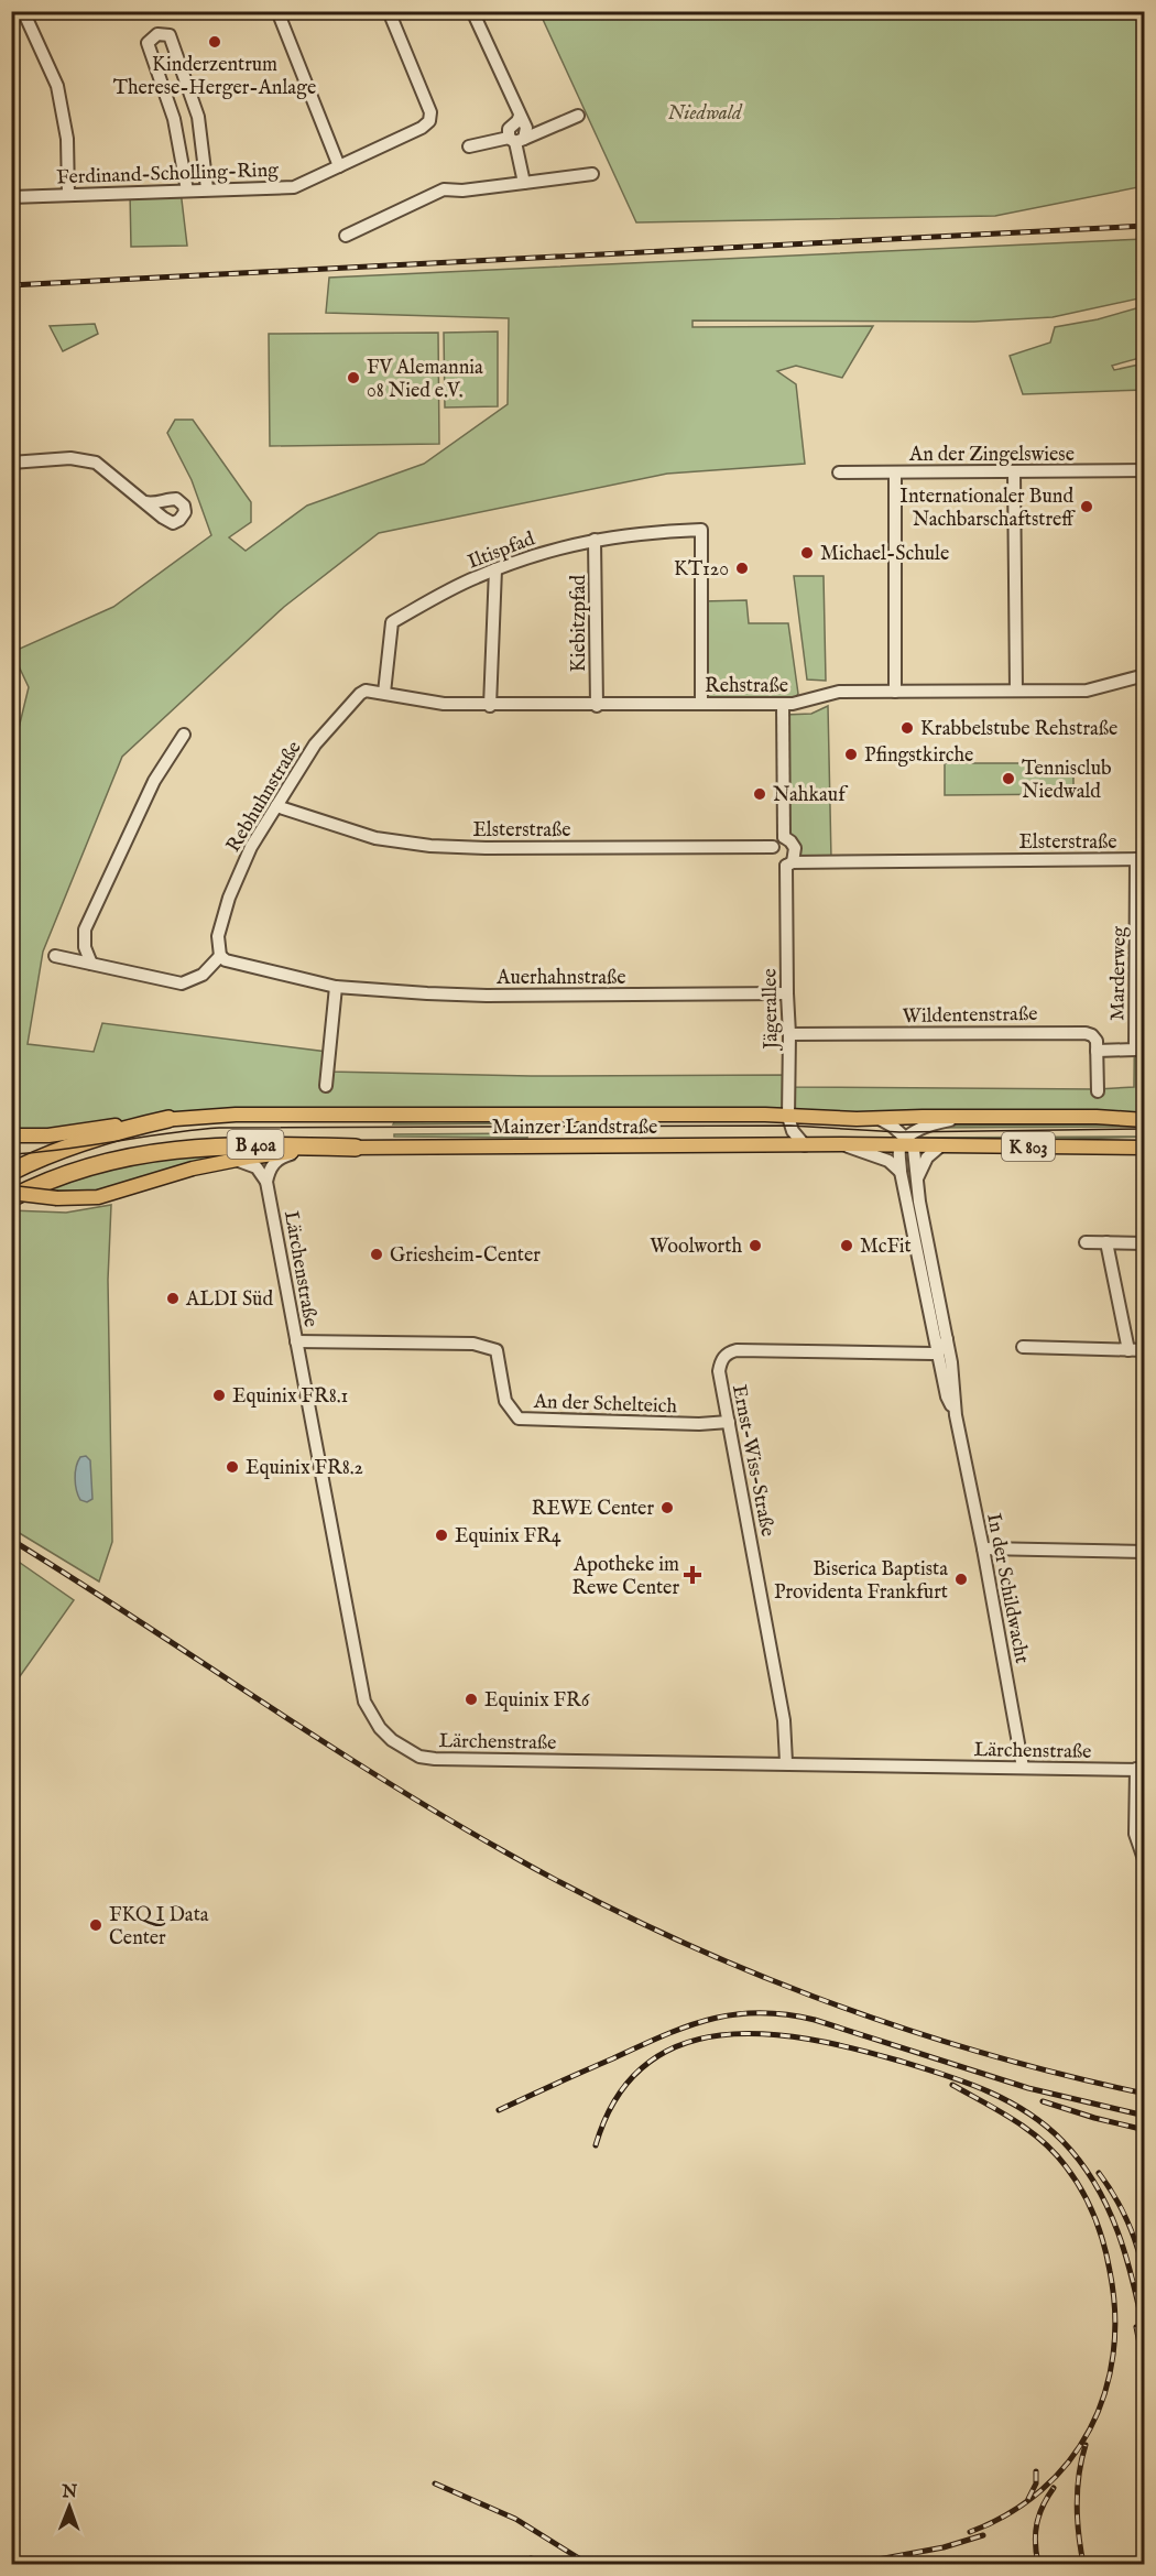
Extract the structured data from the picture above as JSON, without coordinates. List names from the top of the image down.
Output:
{
  "streets": {
    "highway": ["B 40a"],
    "main road": ["Mainzer Landstraße", "K 803"],
    "street": [
      "Ferdinand-Scholling-Ring",
      "An der Zingelswiese",
      "Iltispfad",
      "Kiebitzpfad",
      "Rehstraße",
      "Rebhuhnstraße",
      "Elsterstraße",
      "Marderweg",
      "Auerhahnstraße",
      "Jägerallee",
      "Wildentenstraße",
      "Lärchenstraße",
      "An der Schelteich",
      "Ernst-Wiss-Straße",
      "In der Schildwacht"
    ]
  },
  "crossings": [
    ["Iltispfad", "Kiebitzpfad"],
    ["Iltispfad", "Rehstraße"],
    ["Iltispfad", "Rebhuhnstraße"],
    ["Kiebitzpfad", "Rehstraße"],
    ["Rehstraße", "Rebhuhnstraße"],
    ["Rehstraße", "Jägerallee"],
    ["Rebhuhnstraße", "Elsterstraße"],
    ["Rebhuhnstraße", "Auerhahnstraße"],
    ["Elsterstraße", "Marderweg"],
    ["Elsterstraße", "Jägerallee"],
    ["Marderweg", "Wildentenstraße"],
    ["Auerhahnstraße", "Jägerallee"],
    ["Jägerallee", "Wildentenstraße"],
    ["Jägerallee", "Mainzer Landstraße"],
    ["Mainzer Landstraße", "B 40a"],
    ["Mainzer Landstraße", "In der Schildwacht"],
    ["Lärchenstraße", "An der Schelteich"],
    ["Lärchenstraße", "Ernst-Wiss-Straße"],
    ["Lärchenstraße", "In der Schildwacht"],
    ["An der Schelteich", "Ernst-Wiss-Straße"],
    ["Ernst-Wiss-Straße", "In der Schildwacht"]
  ],
  "parks": ["Niedwald"],
  "places": {
    "other": [
      "Kinderzentrum Therese-Herger-Anlage",
      "FV Alemannia 08 Nied e.V.",
      "Internationaler Bund Nachbarschaftstreff",
      "Michael-Schule",
      "KT120",
      "Krabbelstube Rehstraße",
      "Pfingstkirche",
      "Tennisclub Niedwald",
      "Nahkauf",
      "Woolworth",
      "McFit",
      "Griesheim-Center",
      "ALDI Süd",
      "Equinix FR8.1",
      "Equinix FR8.2",
      "REWE Center",
      "Equinix FR4",
      "Biserica Baptista Providenta Frankfurt",
      "Equinix FR6",
      "FKQ I Data Center"
    ],
    "health": ["Apotheke im Rewe Center"]
  },
  "north": "top"
}
